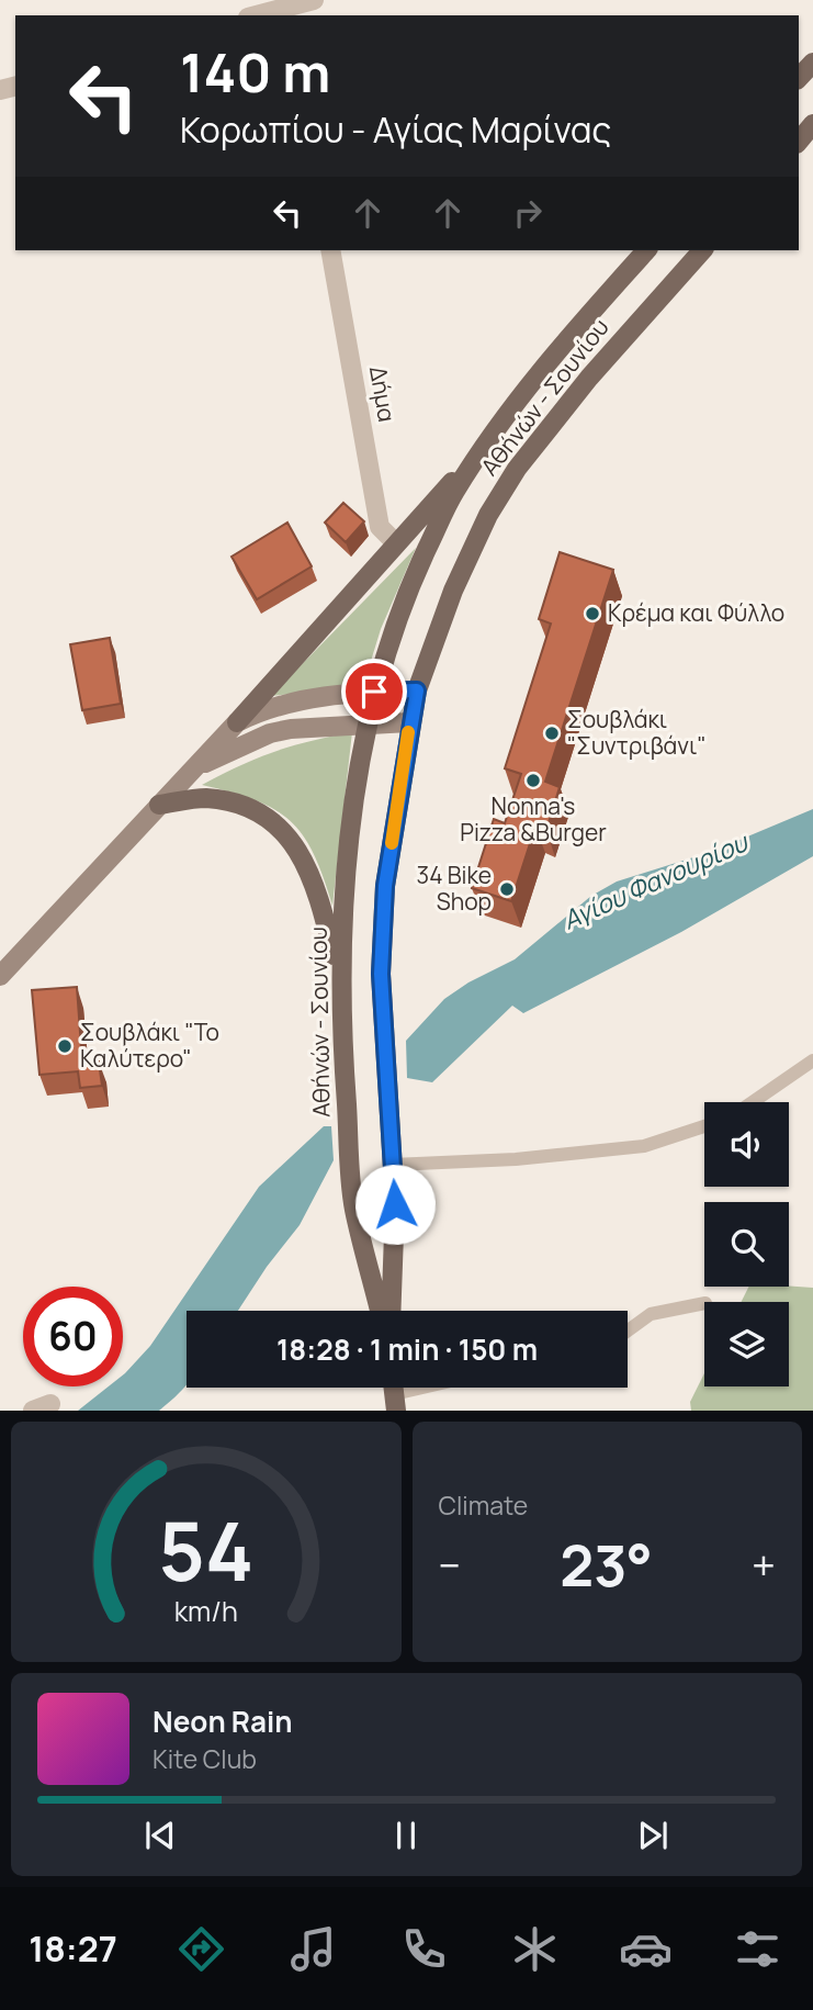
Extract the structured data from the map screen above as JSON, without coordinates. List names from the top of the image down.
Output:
{
  "streets": {
    "main road": ["Αθήνών - Σουνίου"],
    "street": ["Δήμα"]
  },
  "water": ["Αγίου Φανουρίου"],
  "places": [
    "Κρέμα και Φύλλο",
    "Σουβλάκι \"Συντριβάνι\"",
    "Nonna's Pizza &Burger",
    "34 Bike Shop",
    "Σουβλάκι \"Το Καλύτερο\""
  ],
  "page": {
    "turn": ["140 m", "Κορωπίου - Αγίας Μαρίνας"],
    "limit": "60",
    "trip": "18:28 · 1 min · 150 m",
    "tile": "Climate",
    "heat": ["−", "23°", "+"],
    "song": ["Neon Rain", "Kite Club"],
    "tabs": "18:27",
    "gauge": ["54", "km/h"]
  }
}
